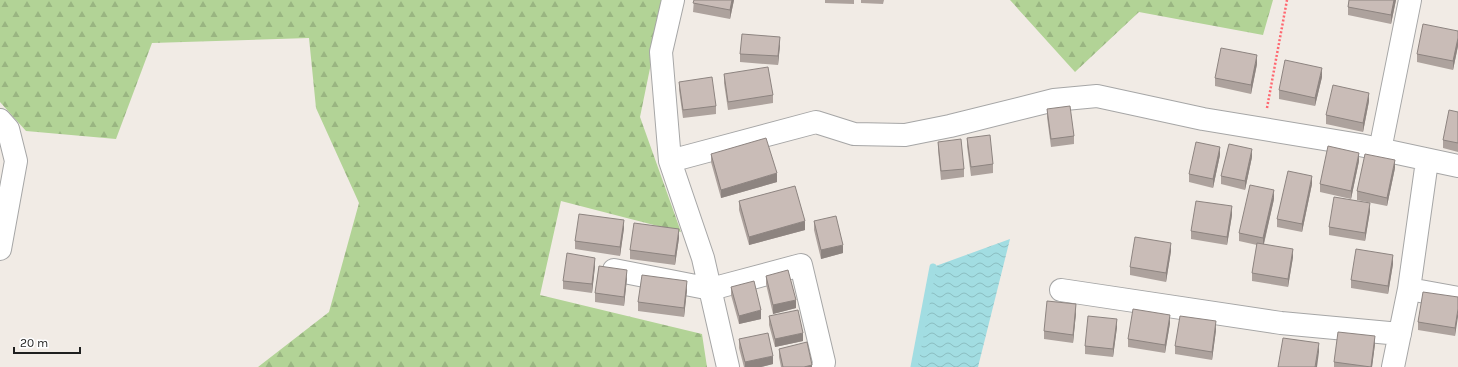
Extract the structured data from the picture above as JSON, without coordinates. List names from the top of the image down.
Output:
{
  "scale_bar": "20 m"
}
